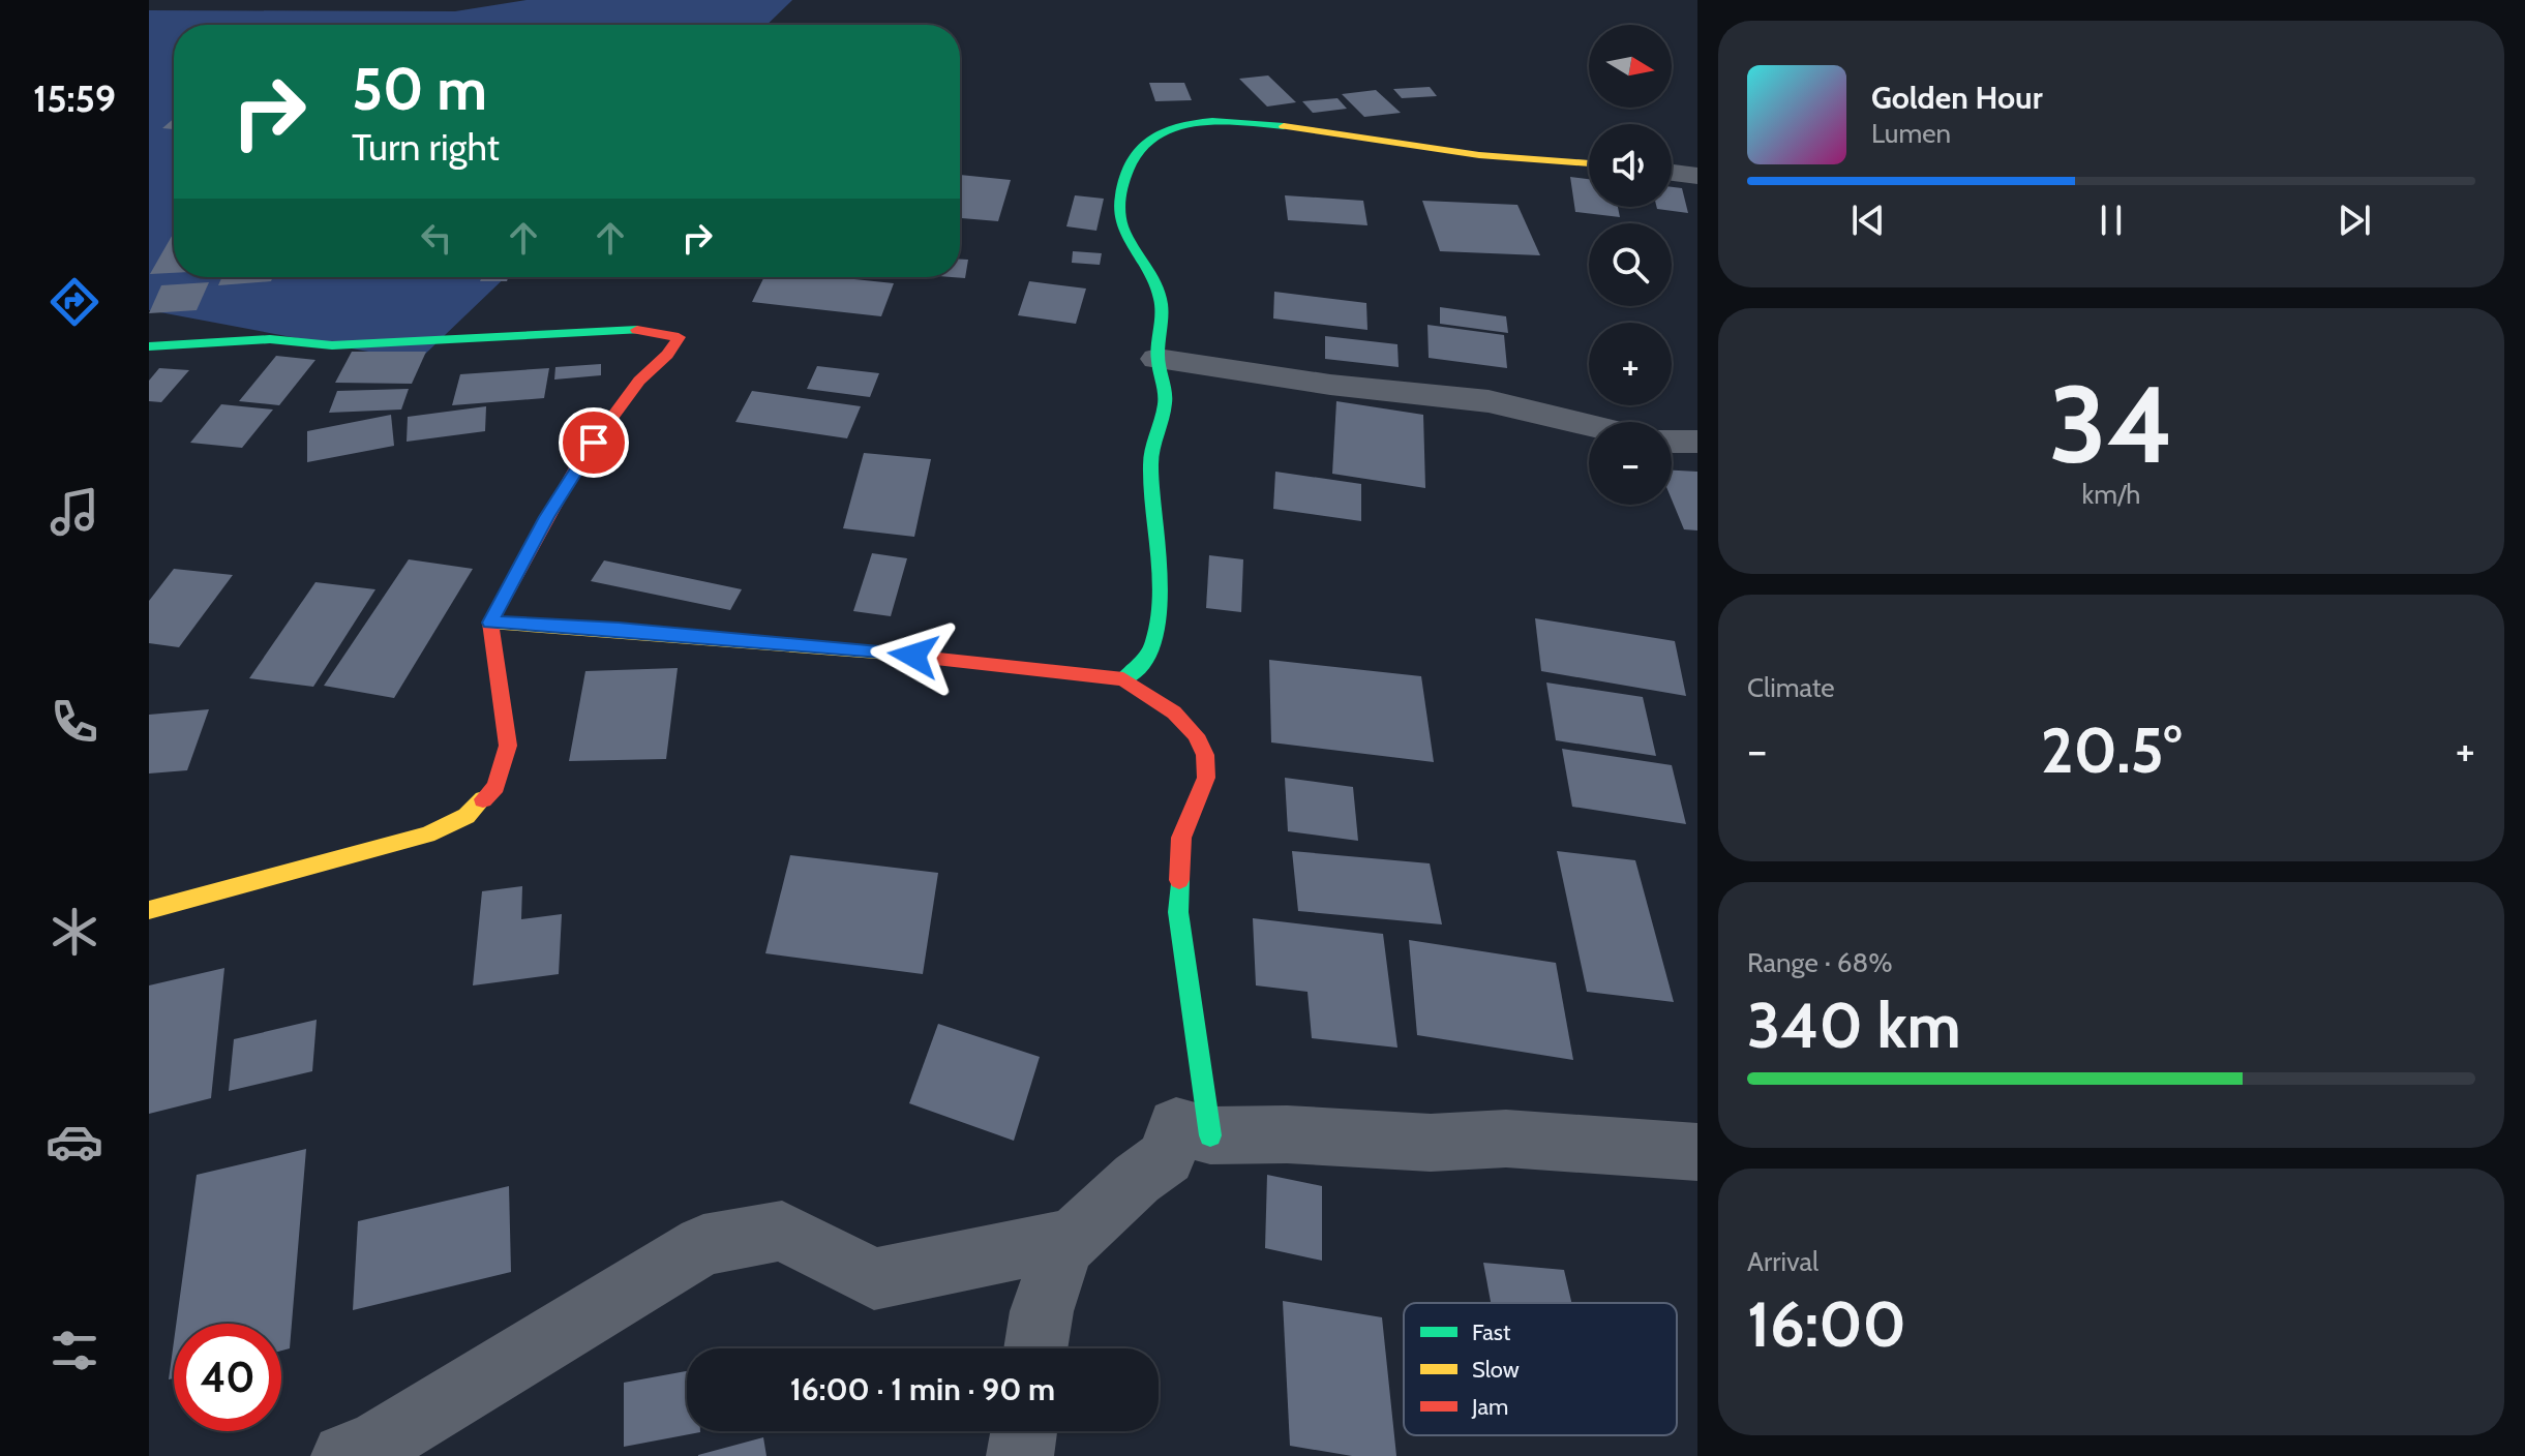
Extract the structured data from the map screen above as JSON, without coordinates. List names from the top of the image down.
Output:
{
  "legend": ["Fast", "Slow", "Jam"],
  "north": "right",
  "page": {
    "tabs": "15:59",
    "map_buttons": ["+", "−"],
    "turn": ["50 m", "Turn right"],
    "song": ["Golden Hour", "Lumen"],
    "tile": [
      ["34", "km/h"],
      "Climate",
      ["Range · 68%", "340 km"],
      ["Arrival", "16:00"]
    ],
    "heat": ["−", "20.5°", "+"],
    "limit": "40",
    "trip": "16:00 · 1 min · 90 m"
  }
}
